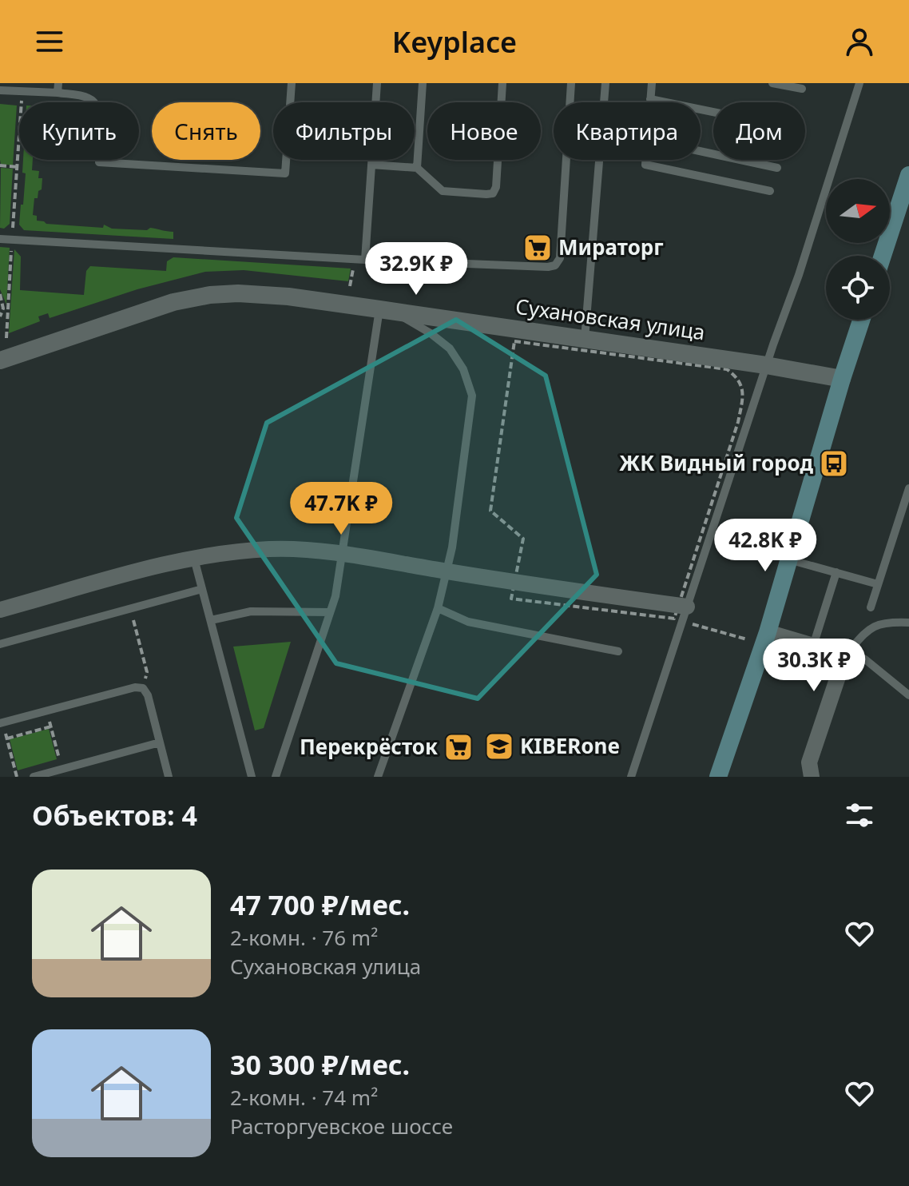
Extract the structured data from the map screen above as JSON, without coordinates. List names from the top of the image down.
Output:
{
  "streets": {
    "street": ["Сухановская улица"]
  },
  "places": {
    "supermarket": ["Мираторг", "Перекрёсток"],
    "bus stop": ["ЖК Видный город"],
    "school or university": ["KIBERone"]
  },
  "north": "right",
  "page": {
    "header": "Keyplace",
    "chip": [
      "Купить",
      "Снять",
      "Фильтры",
      "Новое",
      "Квартира",
      "Дом"
    ],
    "price": [
      "32.9K ₽",
      "47.7K ₽",
      "42.8K ₽",
      "30.3K ₽"
    ],
    "heading": "Объектов: 4",
    "list": [
      {
        "name": "47 700 ₽/мес.",
        "note": "2-комн. · 76 m² · Сухановская улица"
      },
      {
        "name": "30 300 ₽/мес.",
        "note": "2-комн. · 74 m² · Расторгуевское шоссе"
      }
    ]
  }
}
